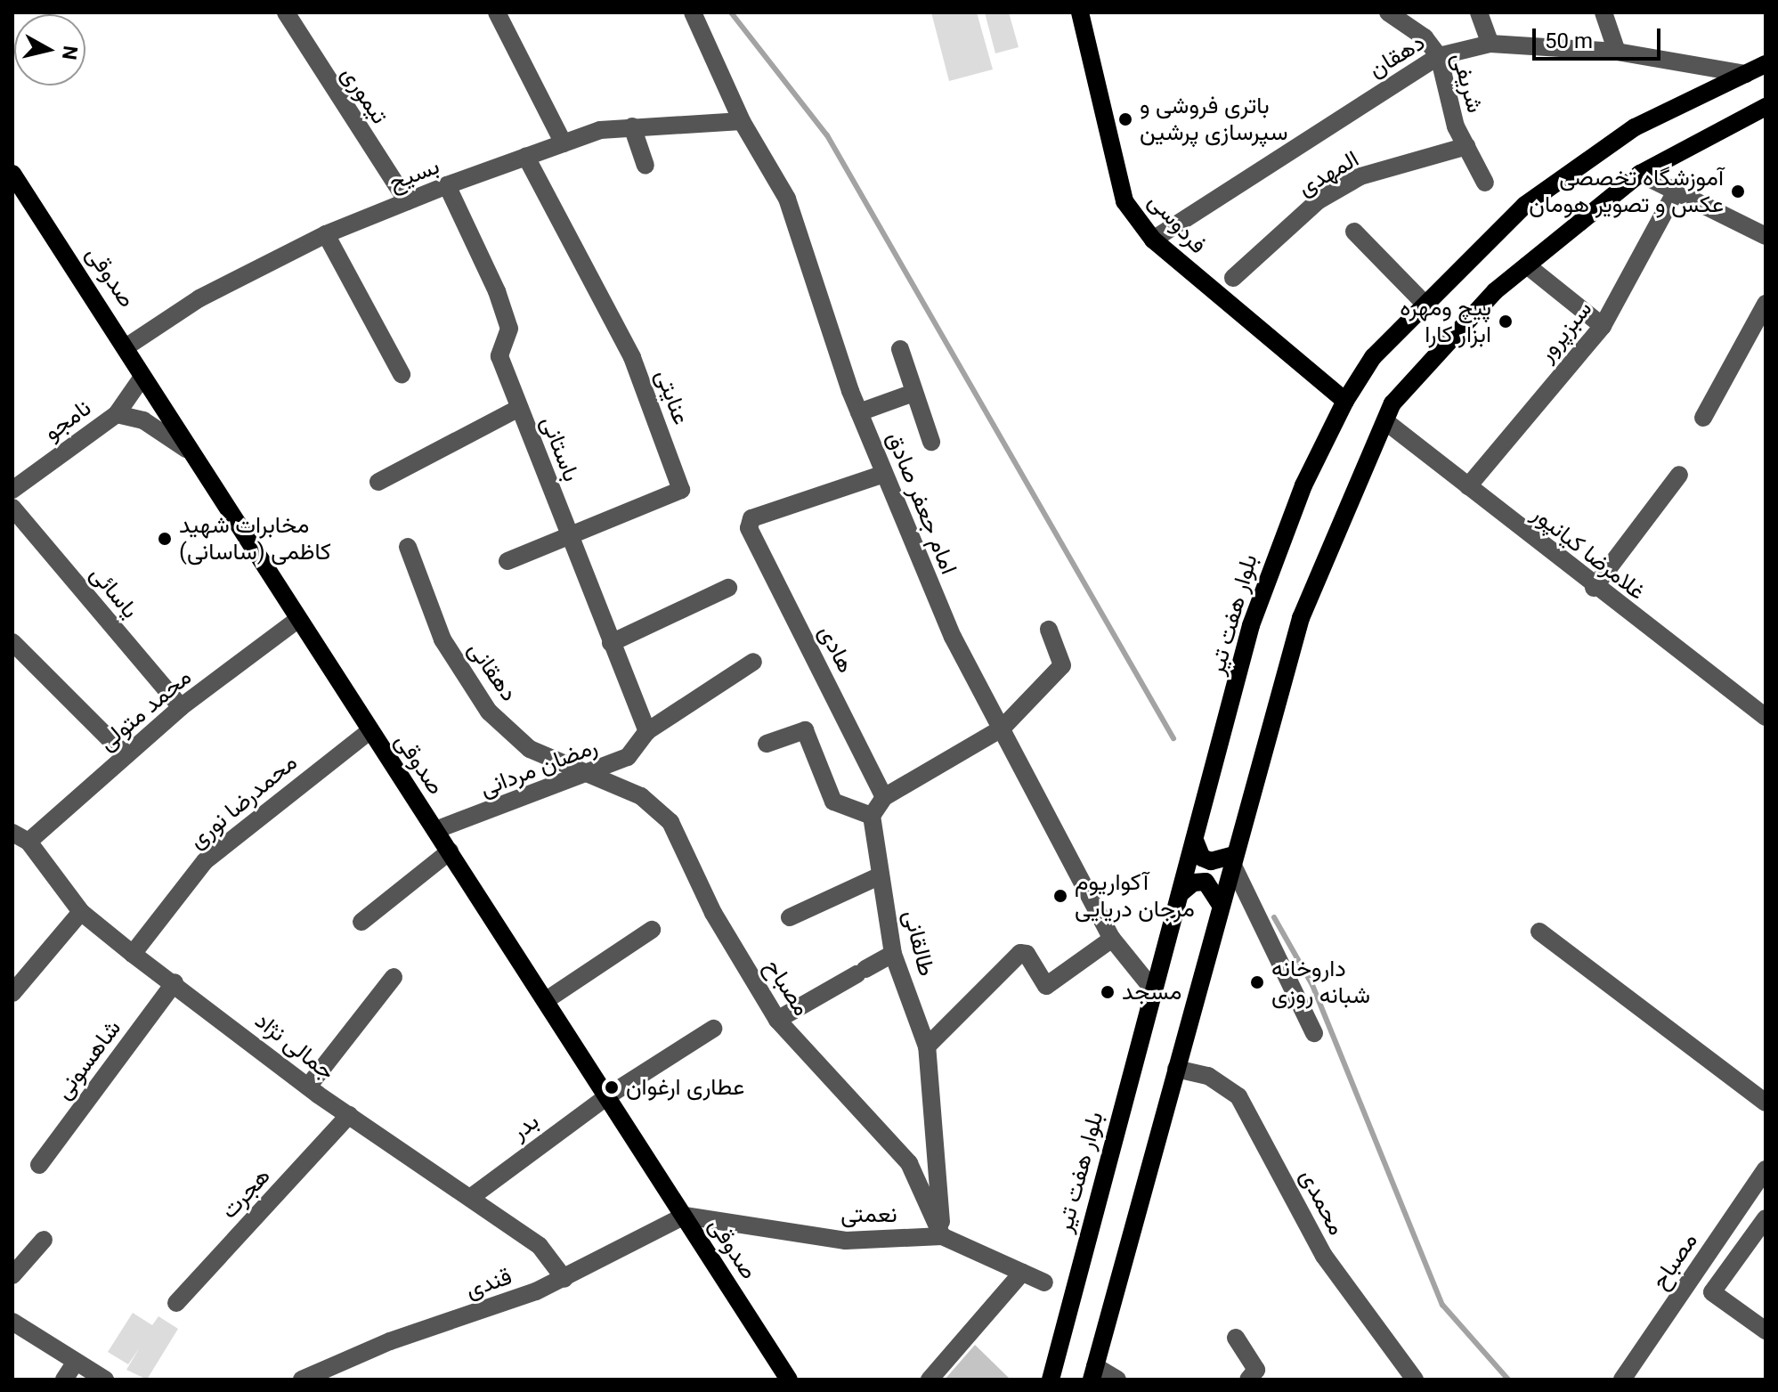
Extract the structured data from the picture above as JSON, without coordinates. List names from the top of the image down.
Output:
{
  "streets": {
    "main road": ["فردوسی", "صدوقی", "بلوار هفت تیر"],
    "street": [
      "دهقان",
      "شریفی",
      "تیموری",
      "المهدی",
      "بسیح",
      "سبزپرور",
      "عنایتی",
      "نامجو",
      "باستانی",
      "امام جعفر صادق",
      "غلامرضا کیانپور",
      "یاسائی",
      "هادی",
      "دهقانی",
      "محمد متولی",
      "رمضان مردانی",
      "محمدرضا نوری",
      "طالقانی",
      "مصباح",
      "جمالی نژاد",
      "شاهسونی",
      "بدر",
      "هجرت",
      "محمدی",
      "نعمتی",
      "قندی"
    ]
  },
  "crossings": [
    ["دهقان", "شریفی"],
    ["دهقان", "فردوسی"],
    ["دهقان", "بلوار هفت تیر"],
    ["شریفی", "المهدی"],
    ["تیموری", "بسیح"],
    ["بسیح", "صدوقی"],
    ["بسیح", "عنایتی"],
    ["بسیح", "باستانی"],
    ["بسیح", "امام جعفر صادق"],
    ["فردوسی", "بلوار هفت تیر"],
    ["صدوقی", "نامجو"],
    ["صدوقی", "محمد متولی"],
    ["صدوقی", "رمضان مردانی"],
    ["صدوقی", "محمدرضا نوری"],
    ["صدوقی", "بدر"],
    ["صدوقی", "نعمتی"],
    ["صدوقی", "قندی"],
    ["سبزپرور", "غلامرضا کیانپور"],
    ["عنایتی", "باستانی"],
    ["باستانی", "رمضان مردانی"],
    ["امام جعفر صادق", "بلوار هفت تیر"],
    ["امام جعفر صادق", "هادی"],
    ["یاسائی", "محمد متولی"],
    ["دهقانی", "رمضان مردانی"],
    ["دهقانی", "مصباح"],
    ["محمد متولی", "جمالی نژاد"],
    ["رمضان مردانی", "مصباح"],
    ["محمدرضا نوری", "جمالی نژاد"],
    ["طالقانی", "مصباح"],
    ["طالقانی", "نعمتی"],
    ["مصباح", "نعمتی"],
    ["جمالی نژاد", "شاهسونی"],
    ["جمالی نژاد", "بدر"],
    ["جمالی نژاد", "هجرت"],
    ["جمالی نژاد", "قندی"],
    ["نعمتی", "قندی"]
  ],
  "places": [
    "باتری فروشی و سپرسازی پرشین",
    "آموزشگاه تخصصی عکس و تصویر هومان",
    "پیچ ومهره ابزار کارا",
    "مخابرات شهید کاظمی (ساسانی)",
    "آکواریوم مرجان دریایی",
    "داروخانه شبانه روزی",
    "مسجد",
    "عطاری ارغوان"
  ],
  "scale_bar": "50 m",
  "north": "right"
}
